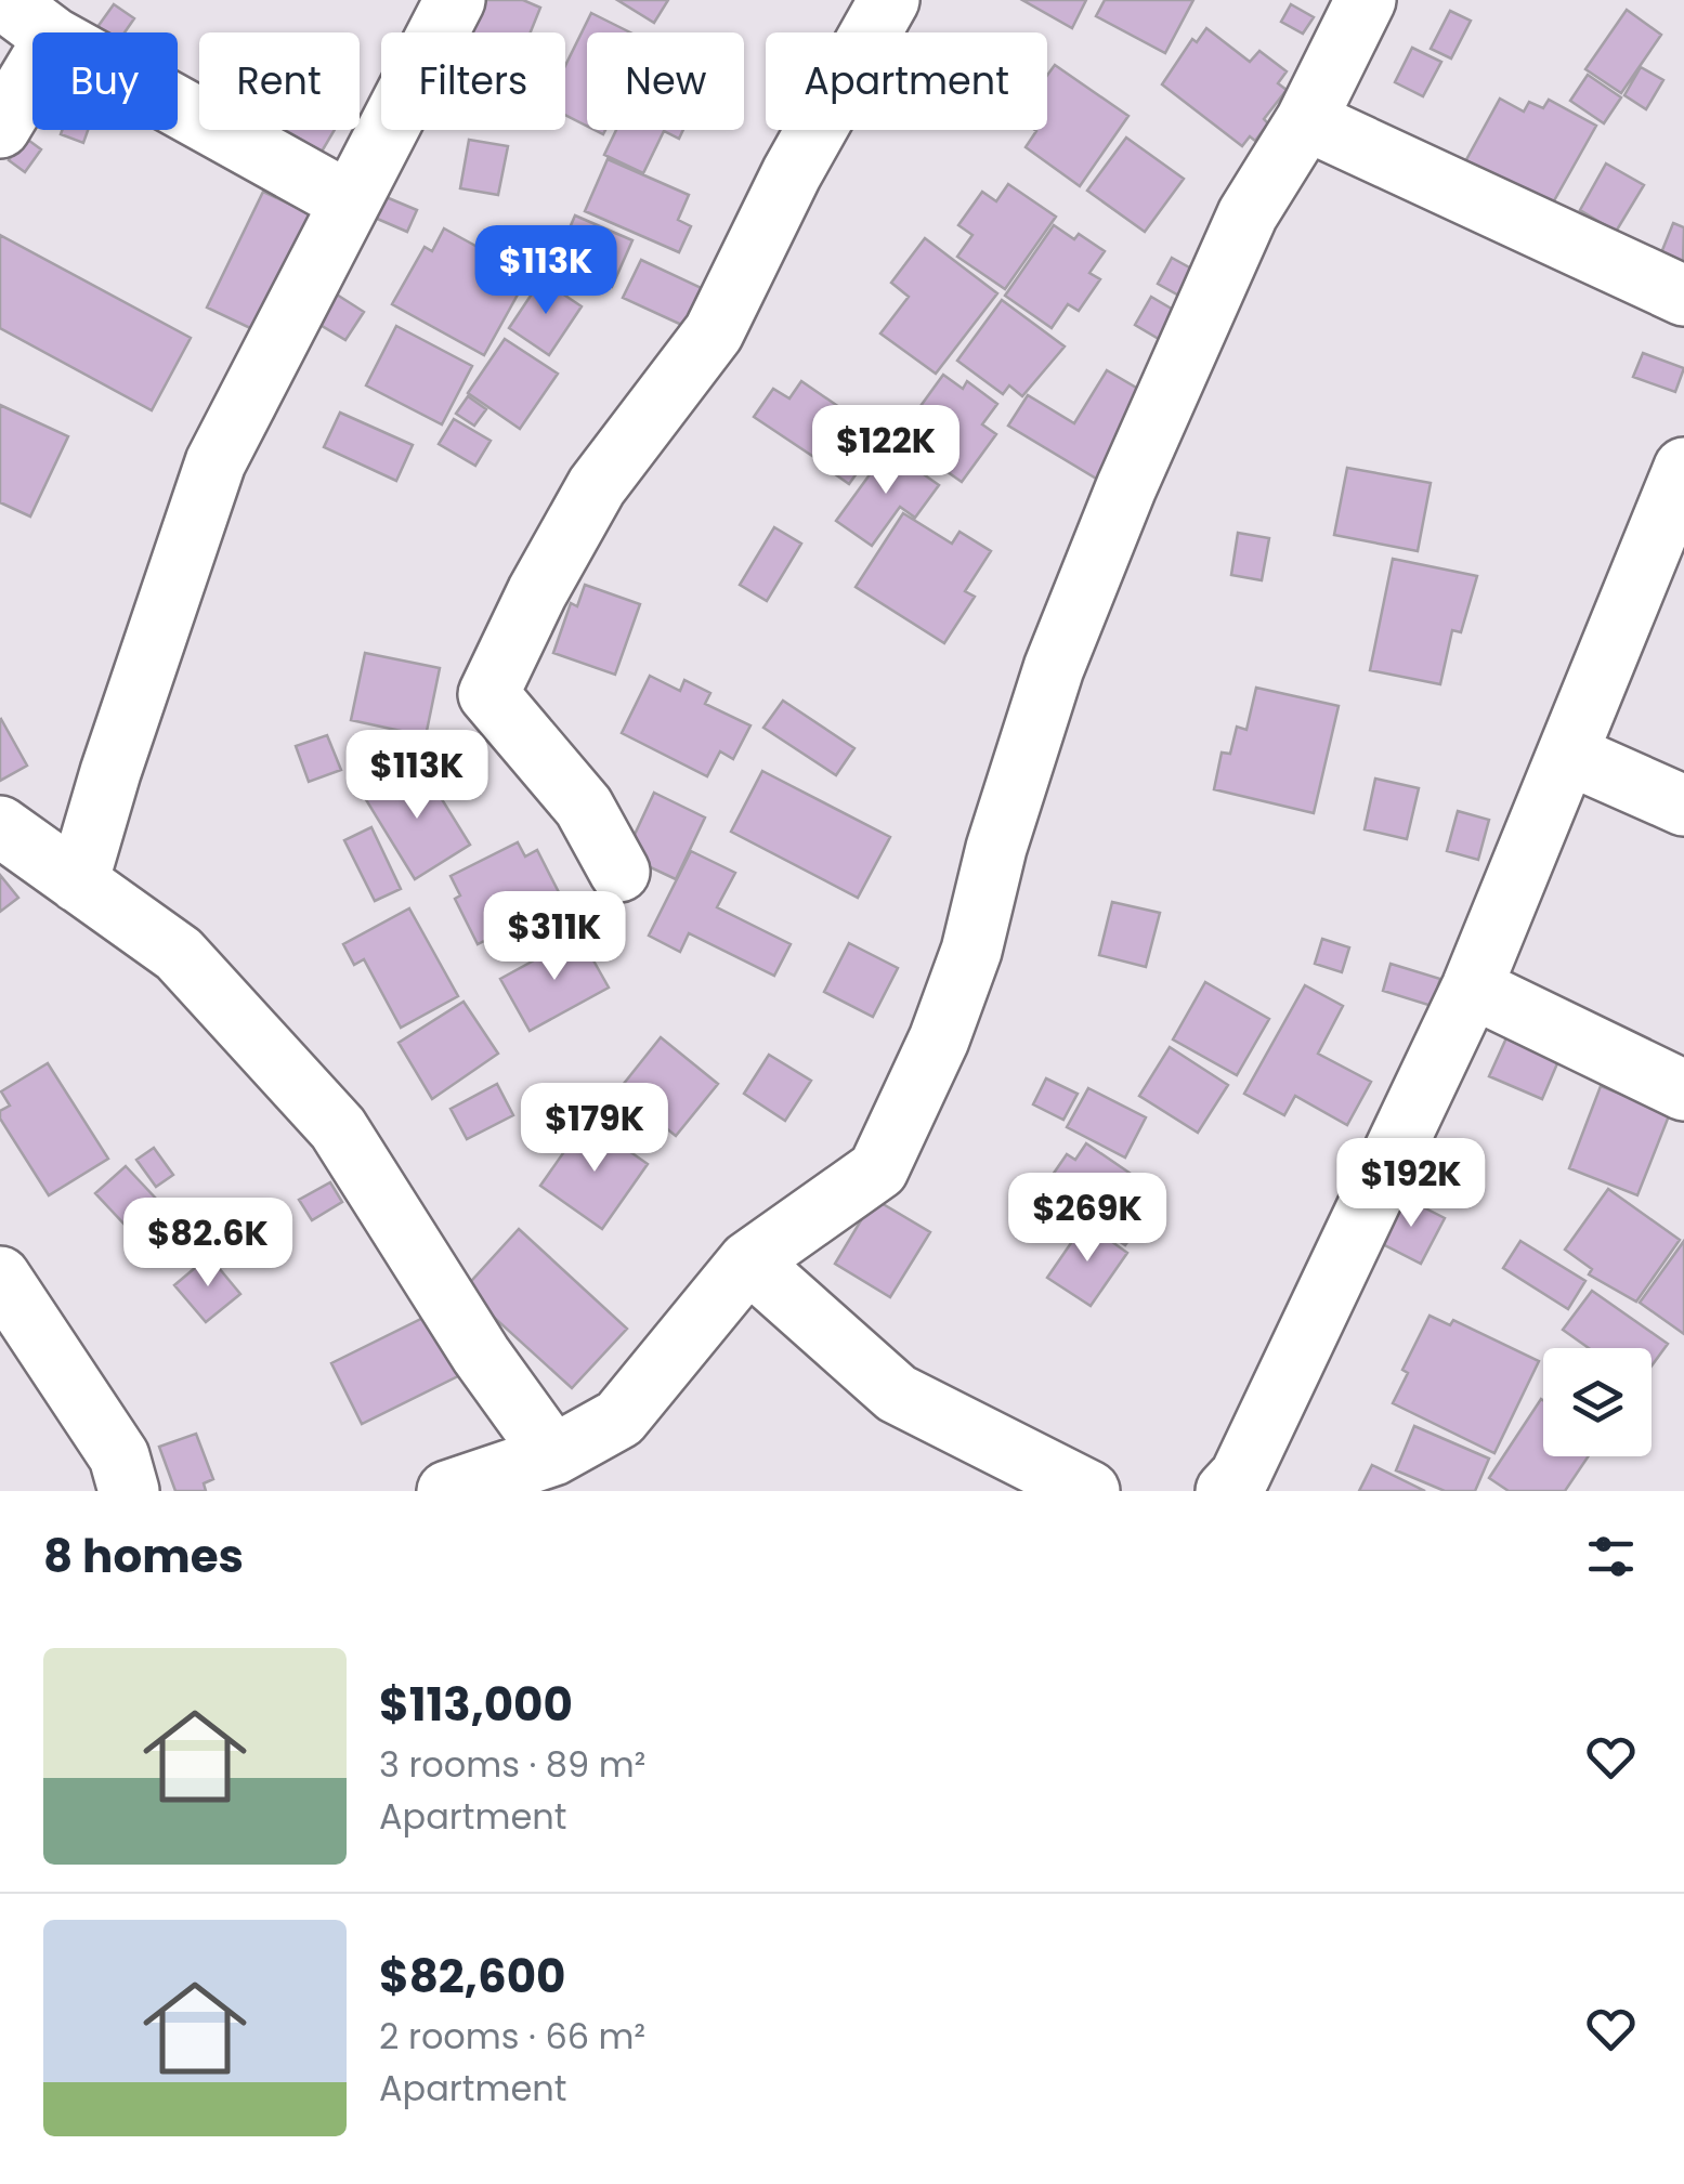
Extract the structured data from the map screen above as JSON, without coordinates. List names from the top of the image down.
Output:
{
  "page": {
    "chip": [
      "Buy",
      "Rent",
      "Filters",
      "New",
      "Apartment"
    ],
    "price": [
      "$113K",
      "$122K",
      "$113K",
      "$311K",
      "$179K",
      "$192K",
      "$269K",
      "$82.6K"
    ],
    "heading": "8 homes",
    "list": [
      {
        "name": "$113,000",
        "note": "3 rooms · 89 m² · Apartment"
      },
      {
        "name": "$82,600",
        "note": "2 rooms · 66 m² · Apartment"
      }
    ]
  }
}
